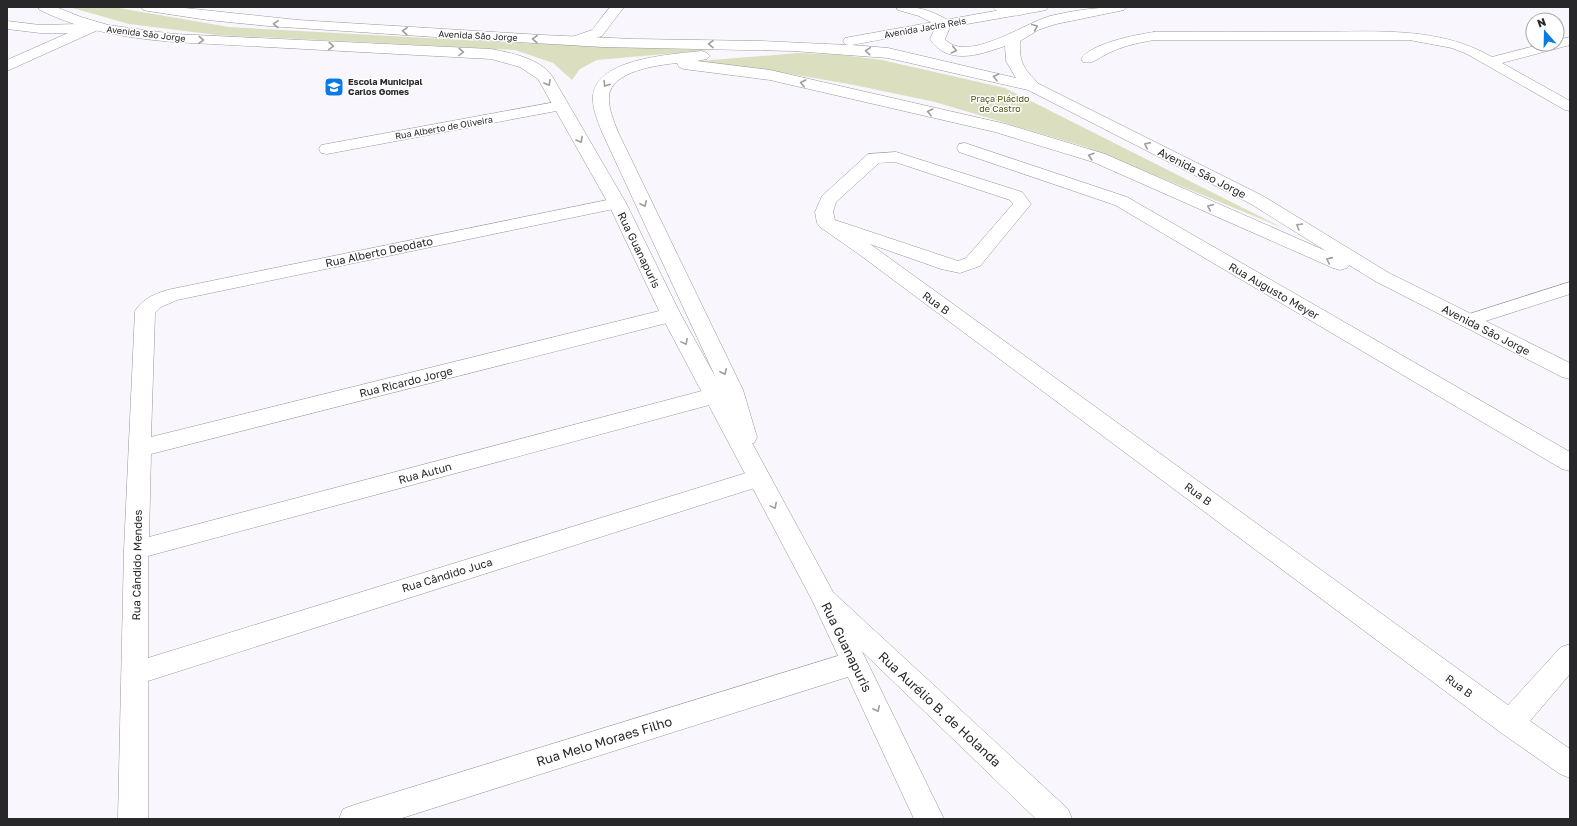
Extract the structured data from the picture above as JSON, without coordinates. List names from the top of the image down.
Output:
{
  "streets": {
    "main road": [
      "Avenida Jacira Reis",
      "Avenida São Jorge",
      "Rua Alberto de Oliveira",
      "Rua Guanapuris",
      "Rua Alberto Deodato",
      "Rua Augusto Meyer",
      "Rua B",
      "Rua Ricardo Jorge",
      "Rua Autun",
      "Rua Cândido Mendes",
      "Rua Cândido Juca",
      "Rua Aurélio B. de Holanda",
      "Rua Melo Moraes Filho"
    ]
  },
  "crossings": [
    ["Avenida Jacira Reis", "Avenida São Jorge"],
    ["Avenida São Jorge", "Rua Guanapuris"],
    ["Rua Alberto de Oliveira", "Rua Guanapuris"],
    ["Rua Guanapuris", "Rua Alberto Deodato"],
    ["Rua Guanapuris", "Rua Ricardo Jorge"],
    ["Rua Guanapuris", "Rua Autun"],
    ["Rua Guanapuris", "Rua Cândido Juca"],
    ["Rua Guanapuris", "Rua Aurélio B. de Holanda"],
    ["Rua Guanapuris", "Rua Melo Moraes Filho"],
    ["Rua Alberto Deodato", "Rua Cândido Mendes"],
    ["Rua Ricardo Jorge", "Rua Cândido Mendes"],
    ["Rua Autun", "Rua Cândido Mendes"],
    ["Rua Cândido Mendes", "Rua Cândido Juca"]
  ],
  "one_way": ["Rua Guanapuris"],
  "parks": ["Praça Plácido de Castro"],
  "places": {
    "school or university": ["Escola Municipal Carlos Gomes"]
  },
  "north": "top"
}
